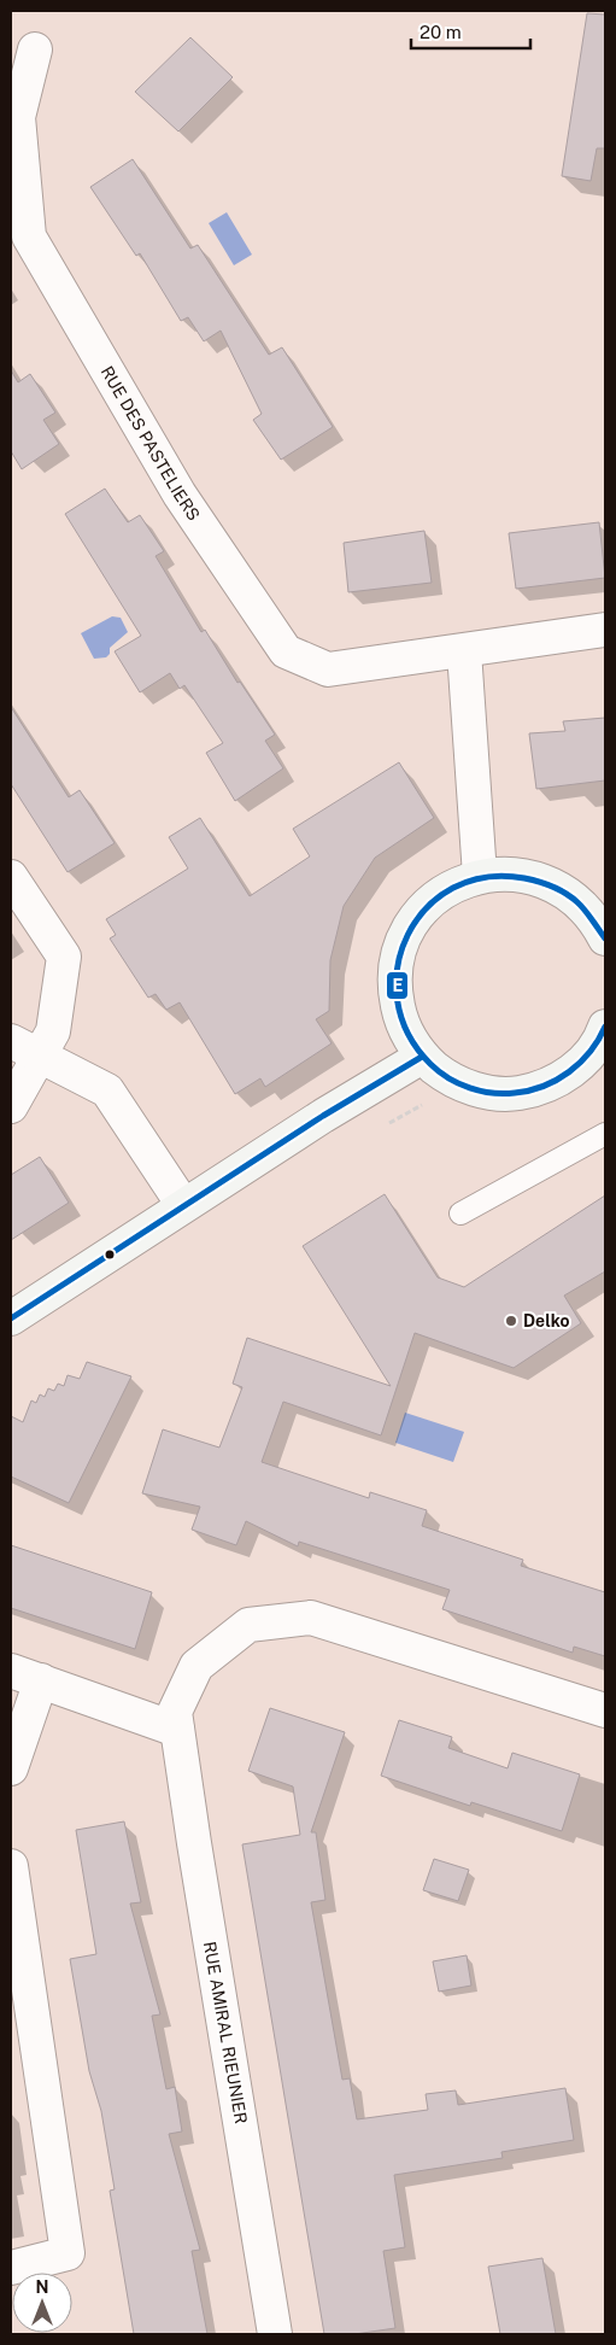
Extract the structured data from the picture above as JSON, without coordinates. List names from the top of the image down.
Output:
{
  "streets": {
    "street": ["RUE DES PASTELIERS", "RUE AMIRAL RIEUNIER"]
  },
  "places": ["Delko"],
  "lines": ["transit line E"],
  "scale_bar": "20 m",
  "north": "top"
}
